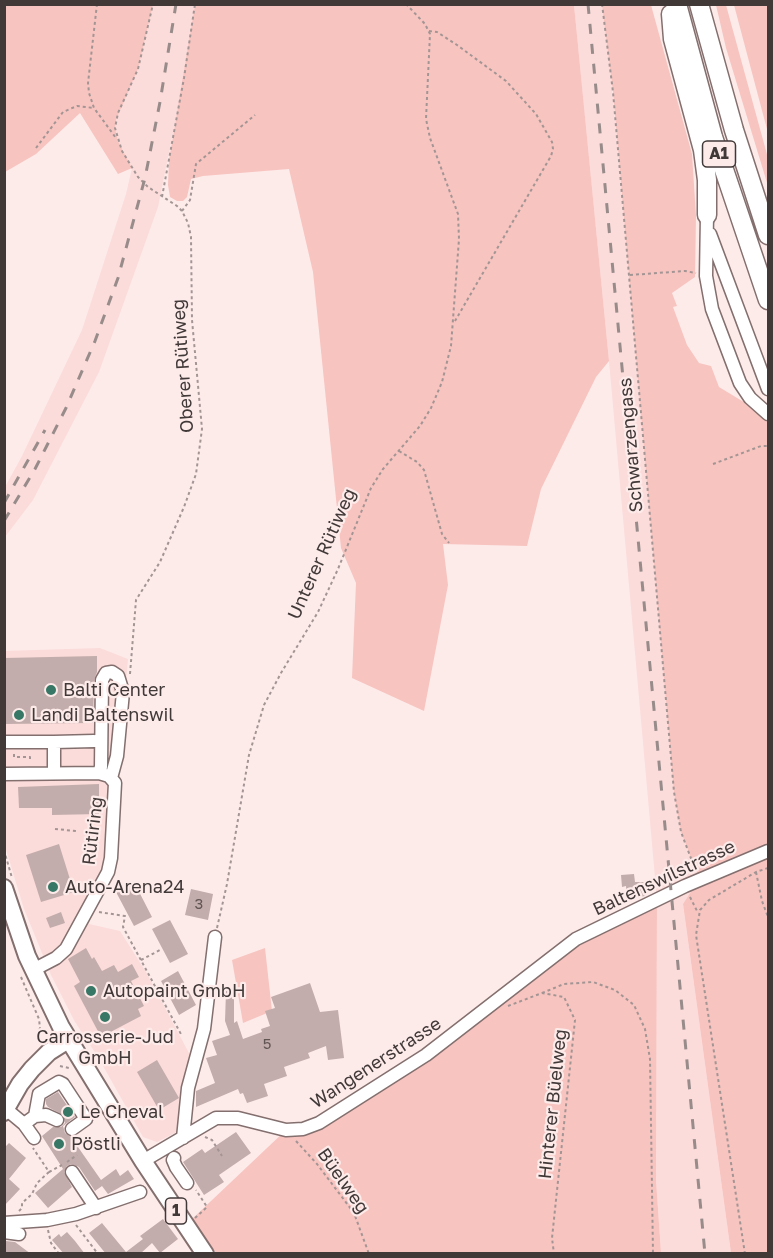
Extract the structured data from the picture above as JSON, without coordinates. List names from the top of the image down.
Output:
{
  "streets": {
    "highway": ["A1"],
    "main road": ["1"],
    "street": ["Rütiring", "Baltenswilstrasse", "Wangenerstrasse"],
    "path": [
      "Oberer Rütiweg",
      "Schwarzengass",
      "Unterer Rütiweg",
      "Hinterer Büelweg",
      "Büelweg"
    ]
  },
  "crossings": [
    ["Schwarzengass", "Baltenswilstrasse"],
    ["Rütiring", "1"],
    ["Baltenswilstrasse", "Wangenerstrasse"],
    ["Wangenerstrasse", "Büelweg"],
    ["Wangenerstrasse", "1"]
  ],
  "places": [
    "Balti Center",
    "Landi Baltenswil",
    "Auto-Arena24",
    "Autopaint GmbH",
    "Carrosserie-Jud GmbH",
    "Le Cheval",
    "Pöstli"
  ],
  "house_numbers": ["3", "5"]
}
